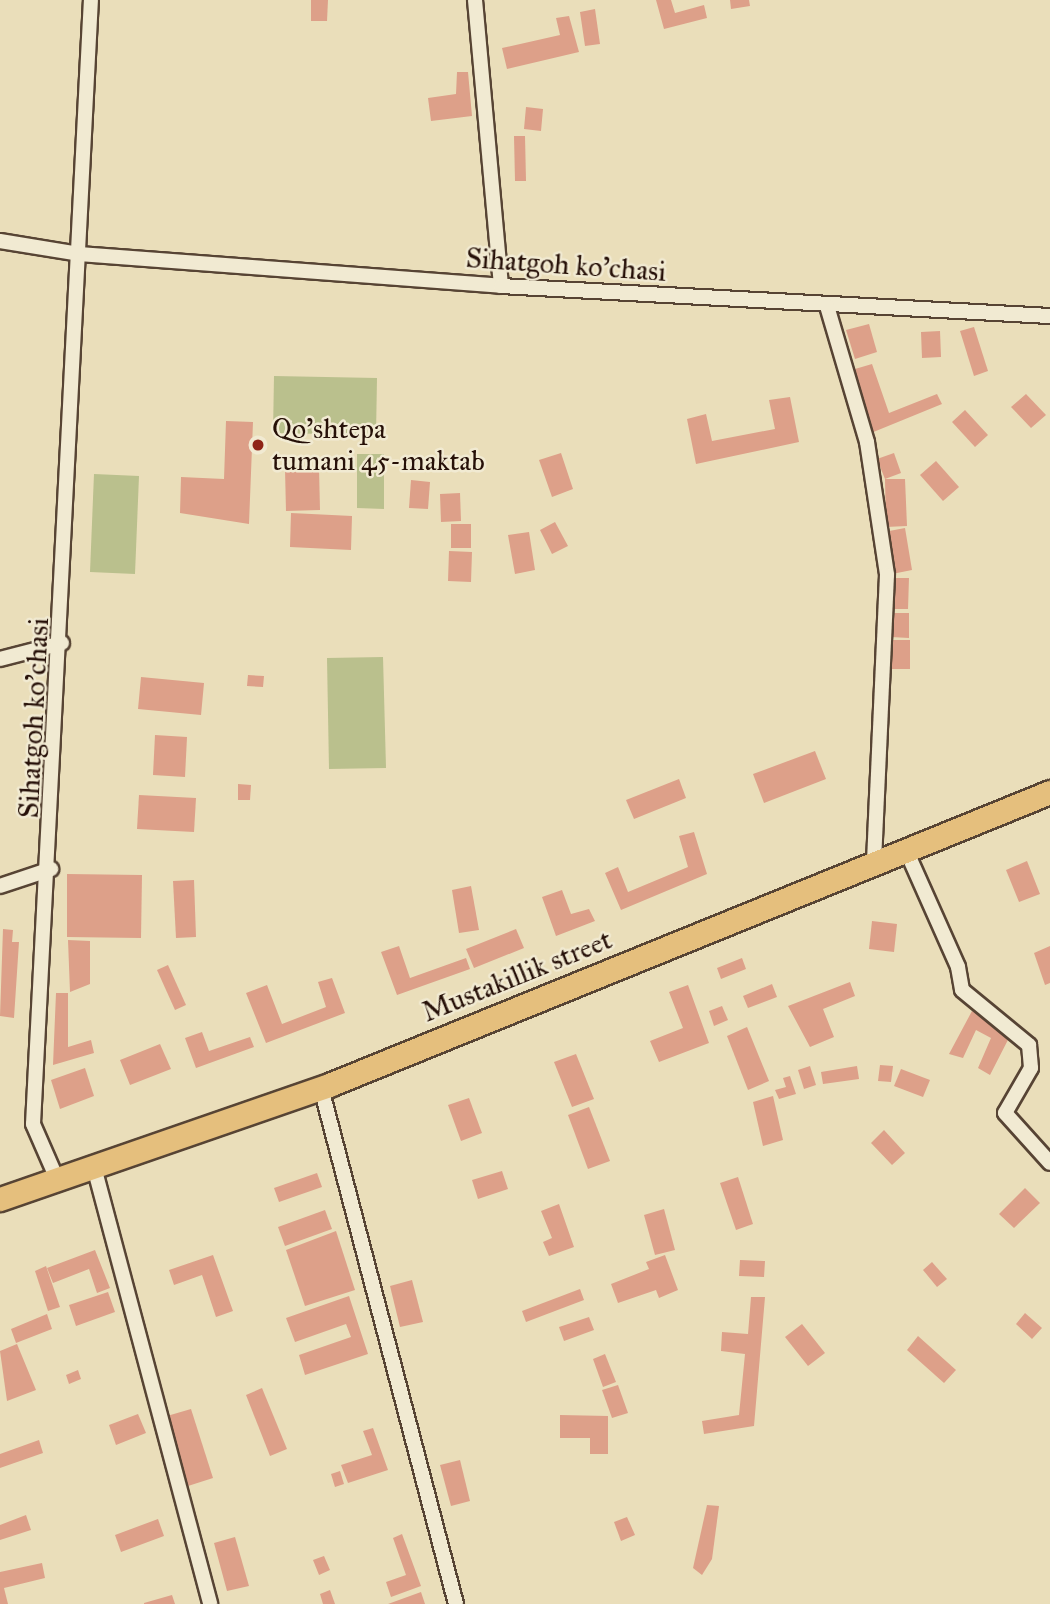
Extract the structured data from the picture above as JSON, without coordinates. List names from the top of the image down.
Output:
{
  "streets": {
    "main road": ["Mustakillik street"],
    "street": ["Sihatgoh ko'chasi"]
  },
  "crossings": [
    ["Sihatgoh ko'chasi", "Mustakillik street"]
  ],
  "places": ["Qo'shtepa tumani 45-maktab"]
}
